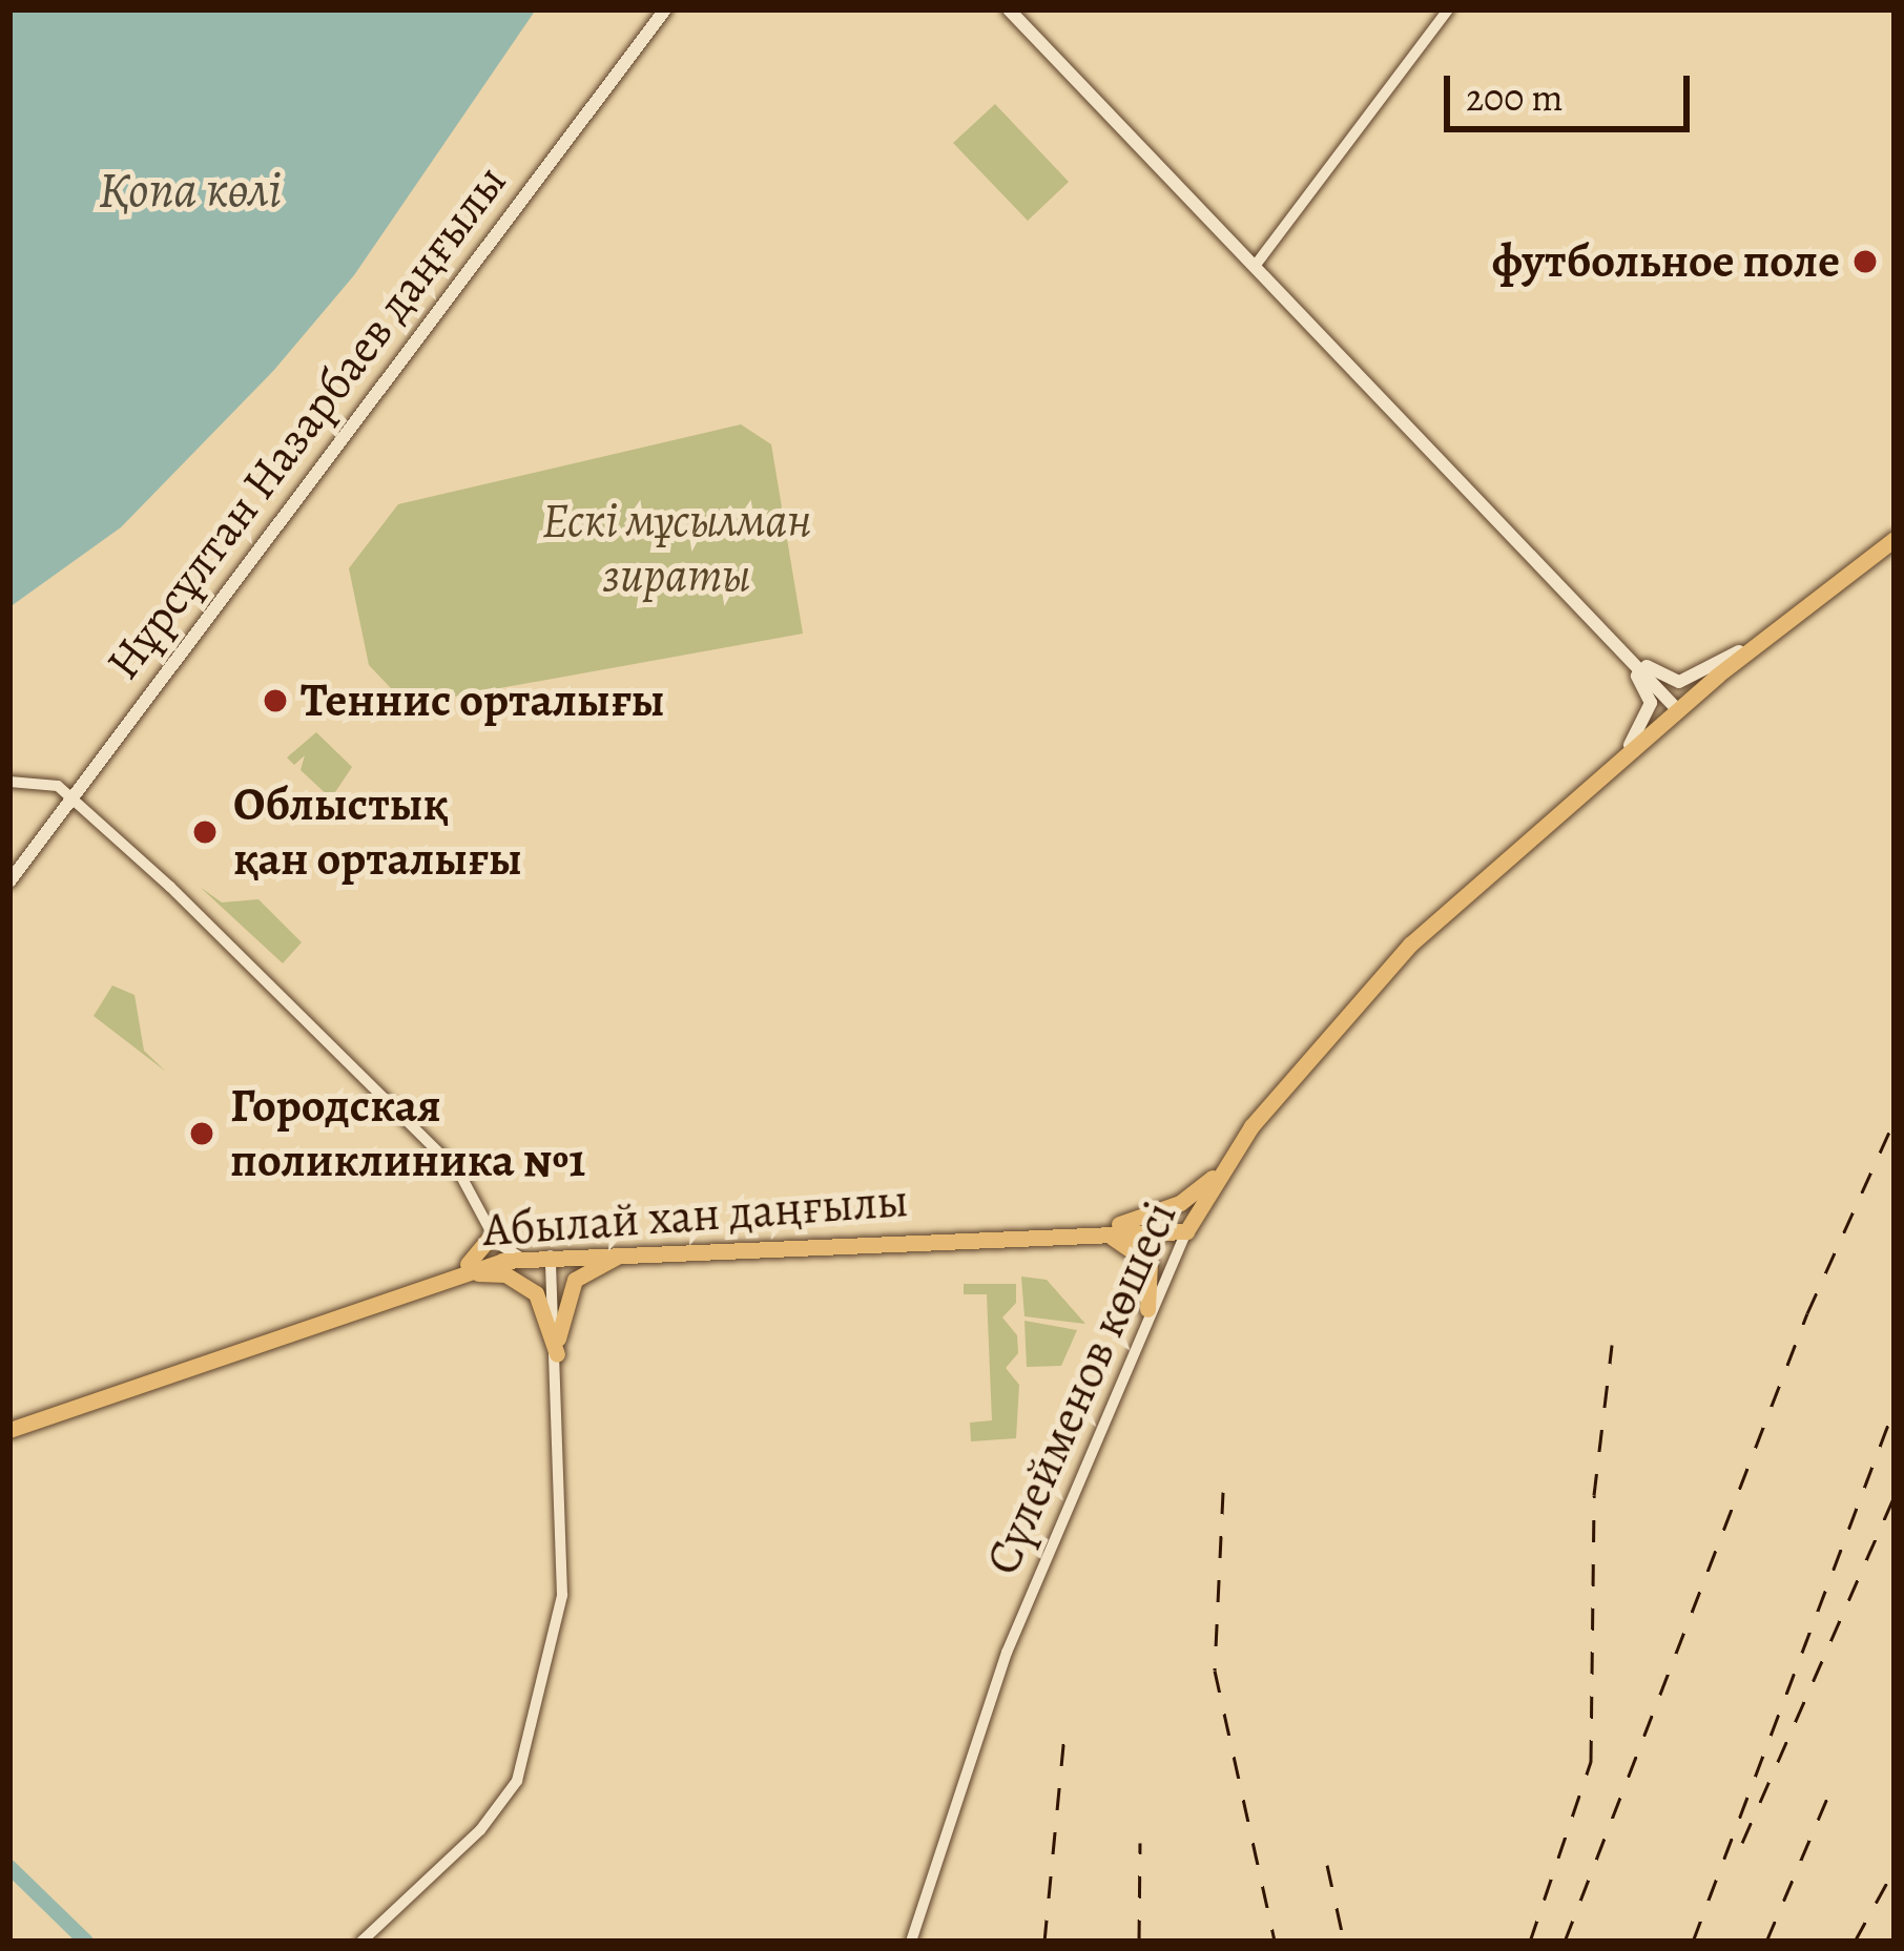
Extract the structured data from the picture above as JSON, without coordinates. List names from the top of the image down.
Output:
{
  "streets": {
    "highway": ["Абылай хан даңғылы", "Сүлейменов көшесі"],
    "main road": ["Нұрсұлтан Назарбаев даңғылы"]
  },
  "crossings": [
    ["Абылай хан даңғылы", "Сүлейменов көшесі"]
  ],
  "water": ["Қопа көлі"],
  "parks": ["Ескі мұсылман зираты"],
  "places": [
    "футбольное поле",
    "Теннис орталығы",
    "Облыстық қан орталығы",
    "Городская поликлиника №1"
  ],
  "scale_bar": "200 m"
}
